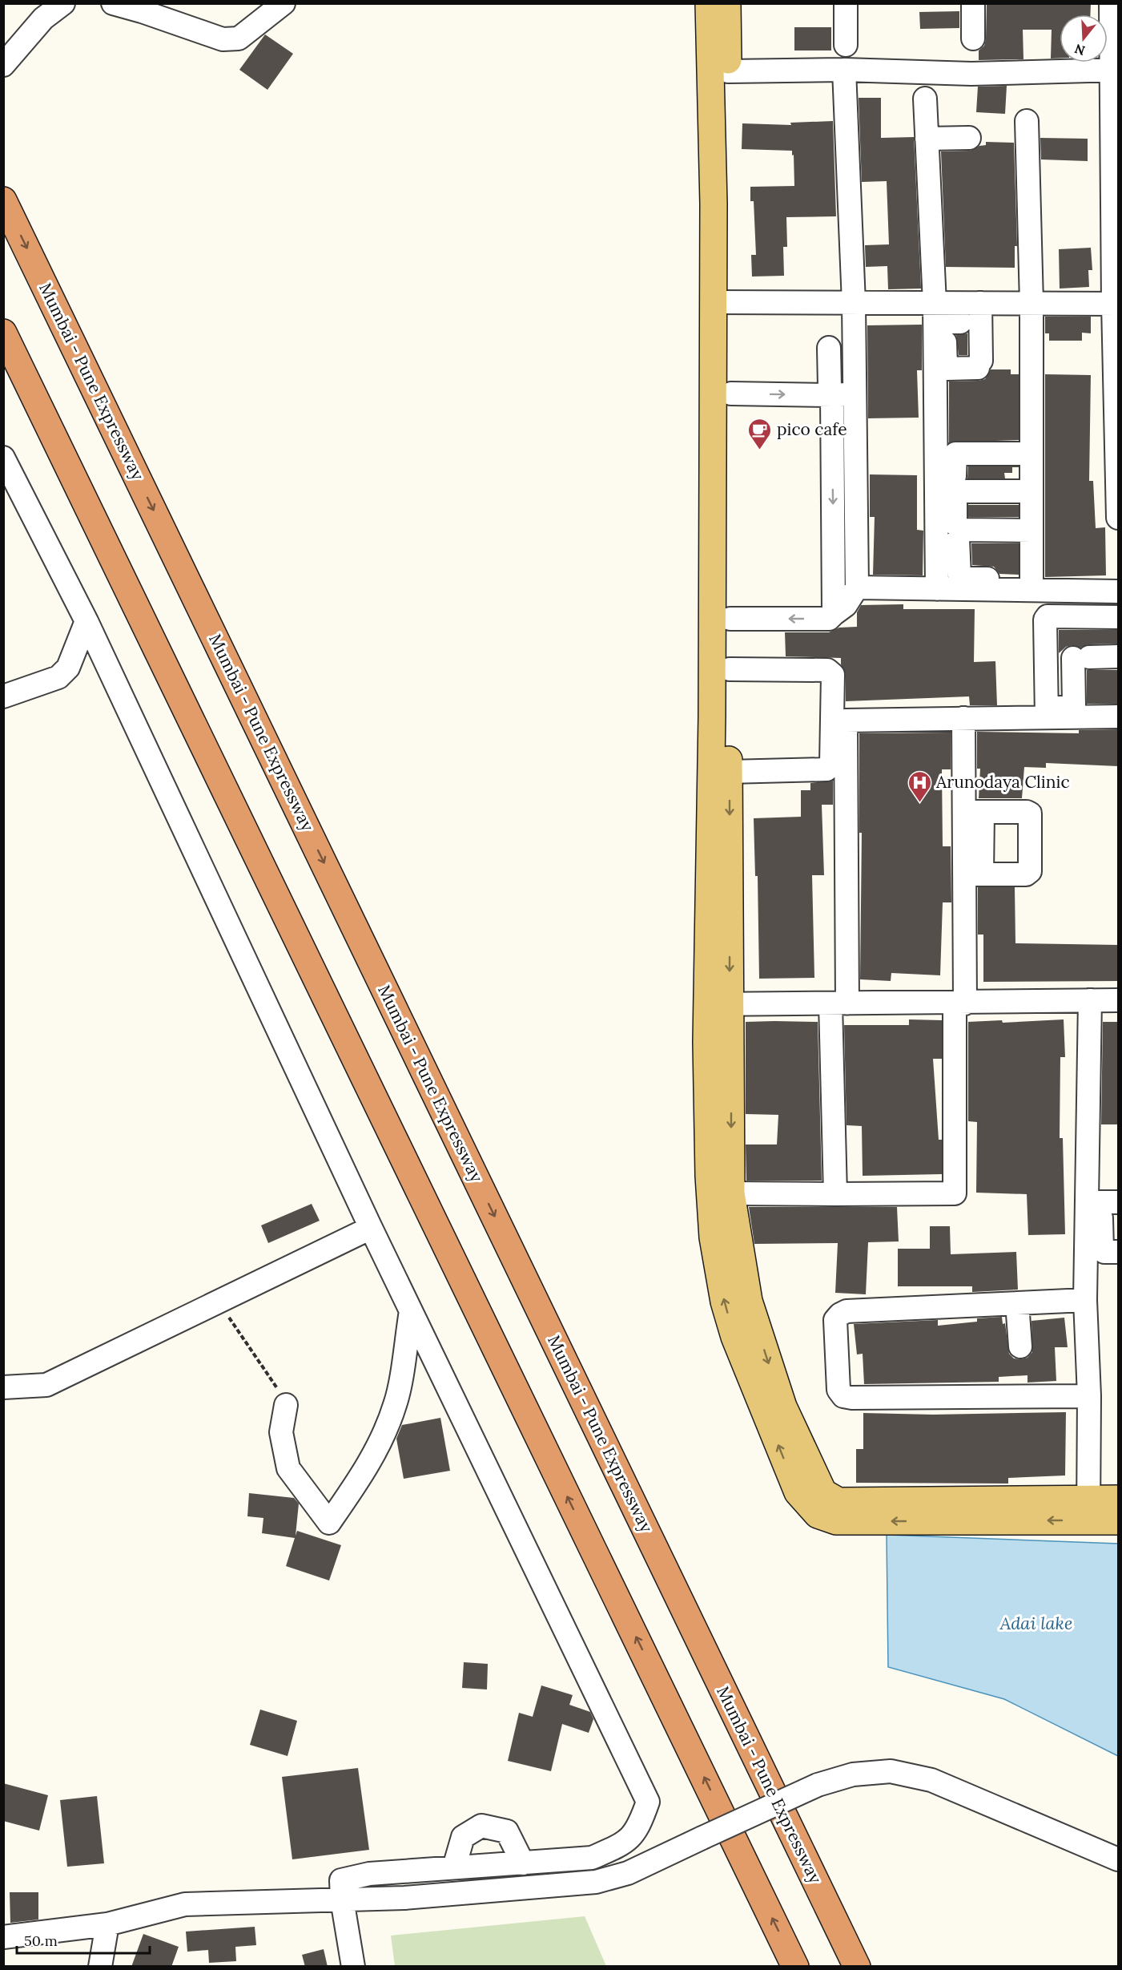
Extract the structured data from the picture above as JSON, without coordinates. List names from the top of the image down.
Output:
{
  "streets": {
    "highway": ["Mumbai - Pune Expressway"]
  },
  "water": ["Adai lake"],
  "places": {
    "cafe": ["pico cafe"],
    "hospital": ["Arunodaya Clinic"]
  },
  "scale_bar": "50 m",
  "north": "bottom"
}
